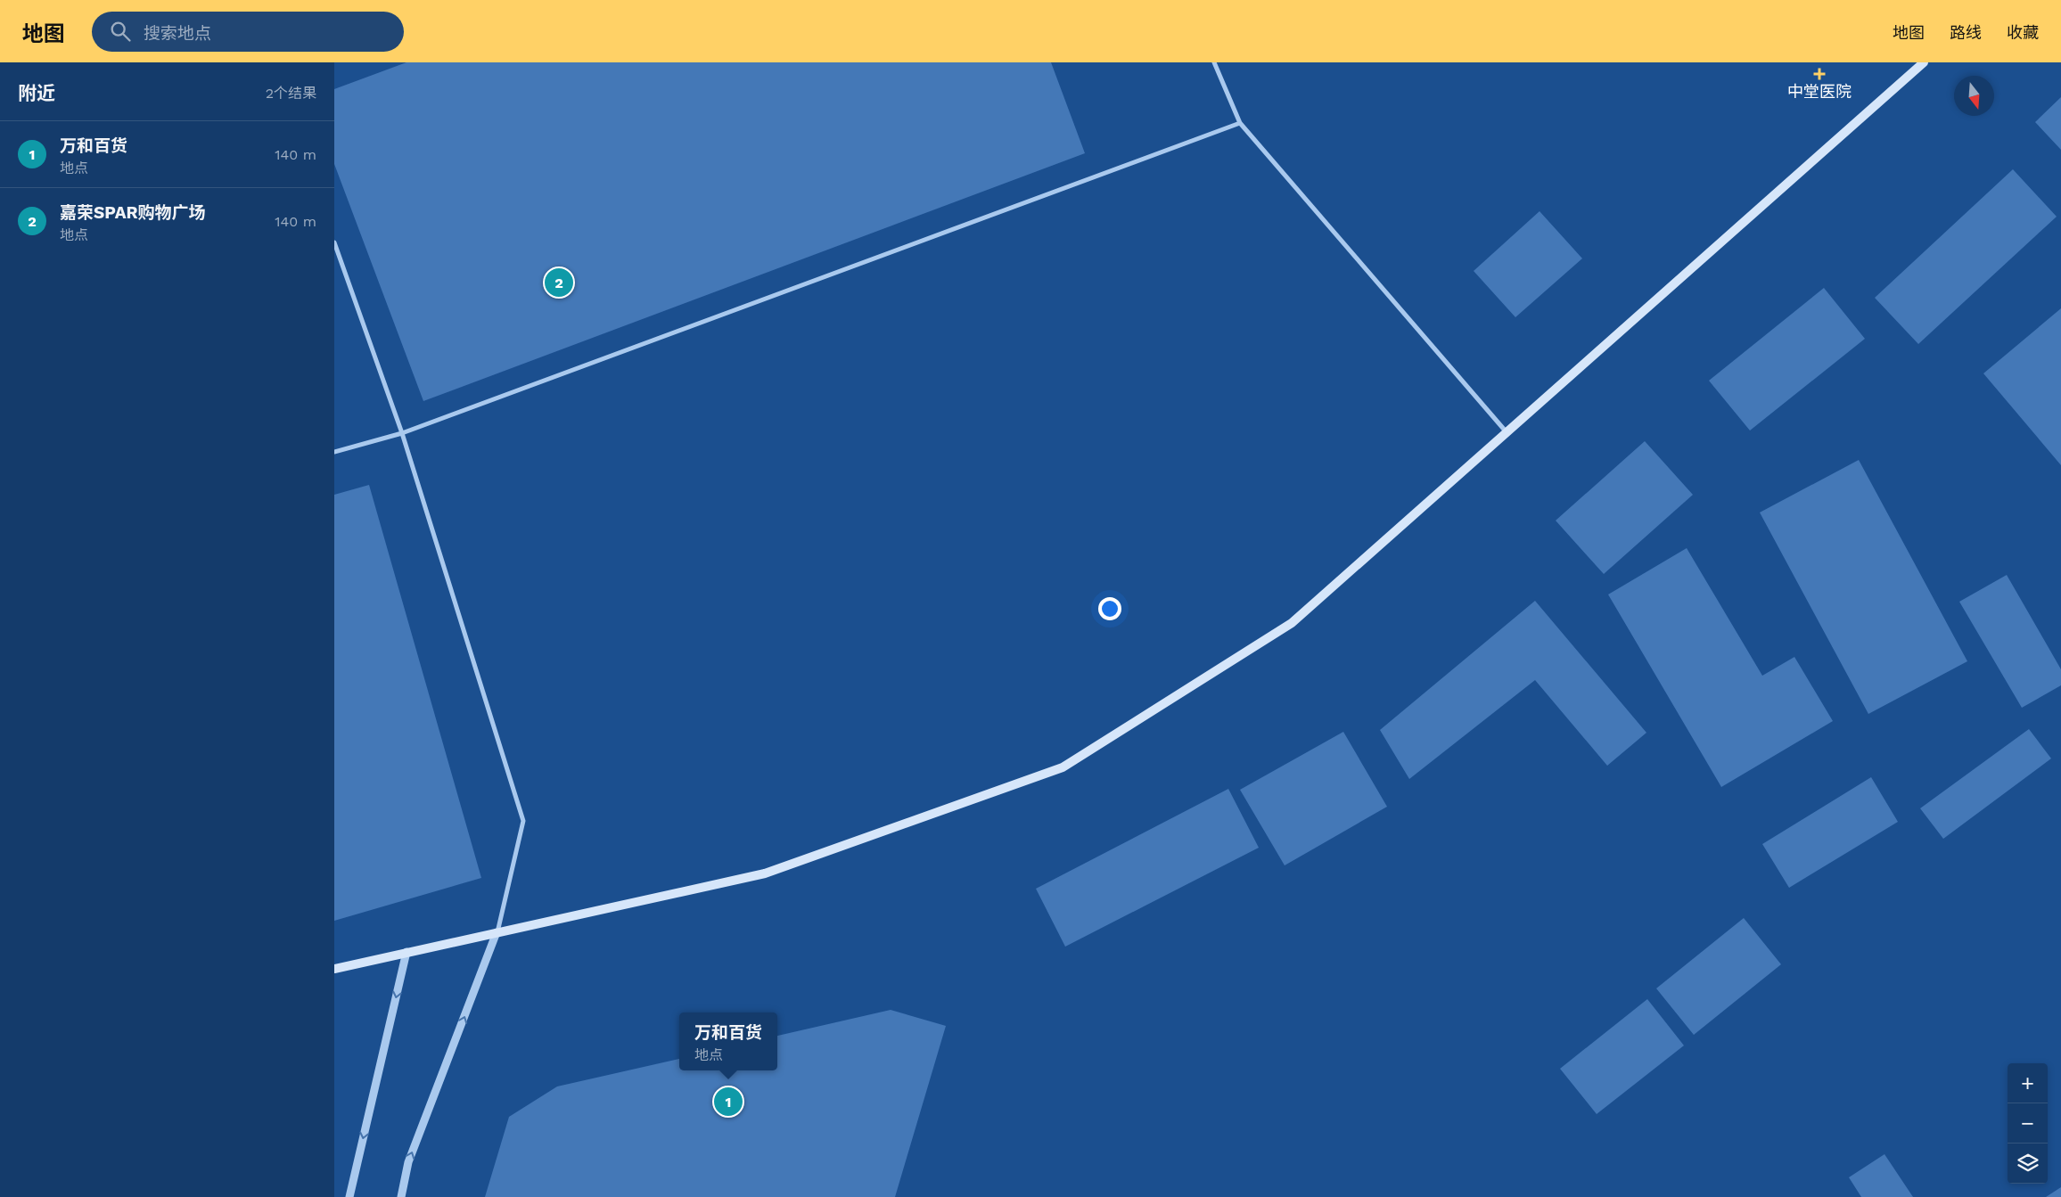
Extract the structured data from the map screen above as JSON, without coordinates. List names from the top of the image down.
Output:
{
  "places": {
    "health": ["中堂医院"]
  },
  "north": "bottom",
  "page": {
    "header": "地图",
    "search": "搜索地点",
    "nav": ["地图", "路线", "收藏"],
    "heading": ["附近", "2个结果"],
    "list": [
      {
        "mark": "1",
        "name": "万和百货",
        "note": "地点",
        "value": "140 m"
      },
      {
        "mark": "2",
        "name": "嘉荣SPAR购物广场",
        "note": "地点",
        "value": "140 m"
      }
    ],
    "pins": ["2", "1"],
    "popup": ["万和百货", "地点"],
    "map_buttons": ["+", "−"]
  }
}
